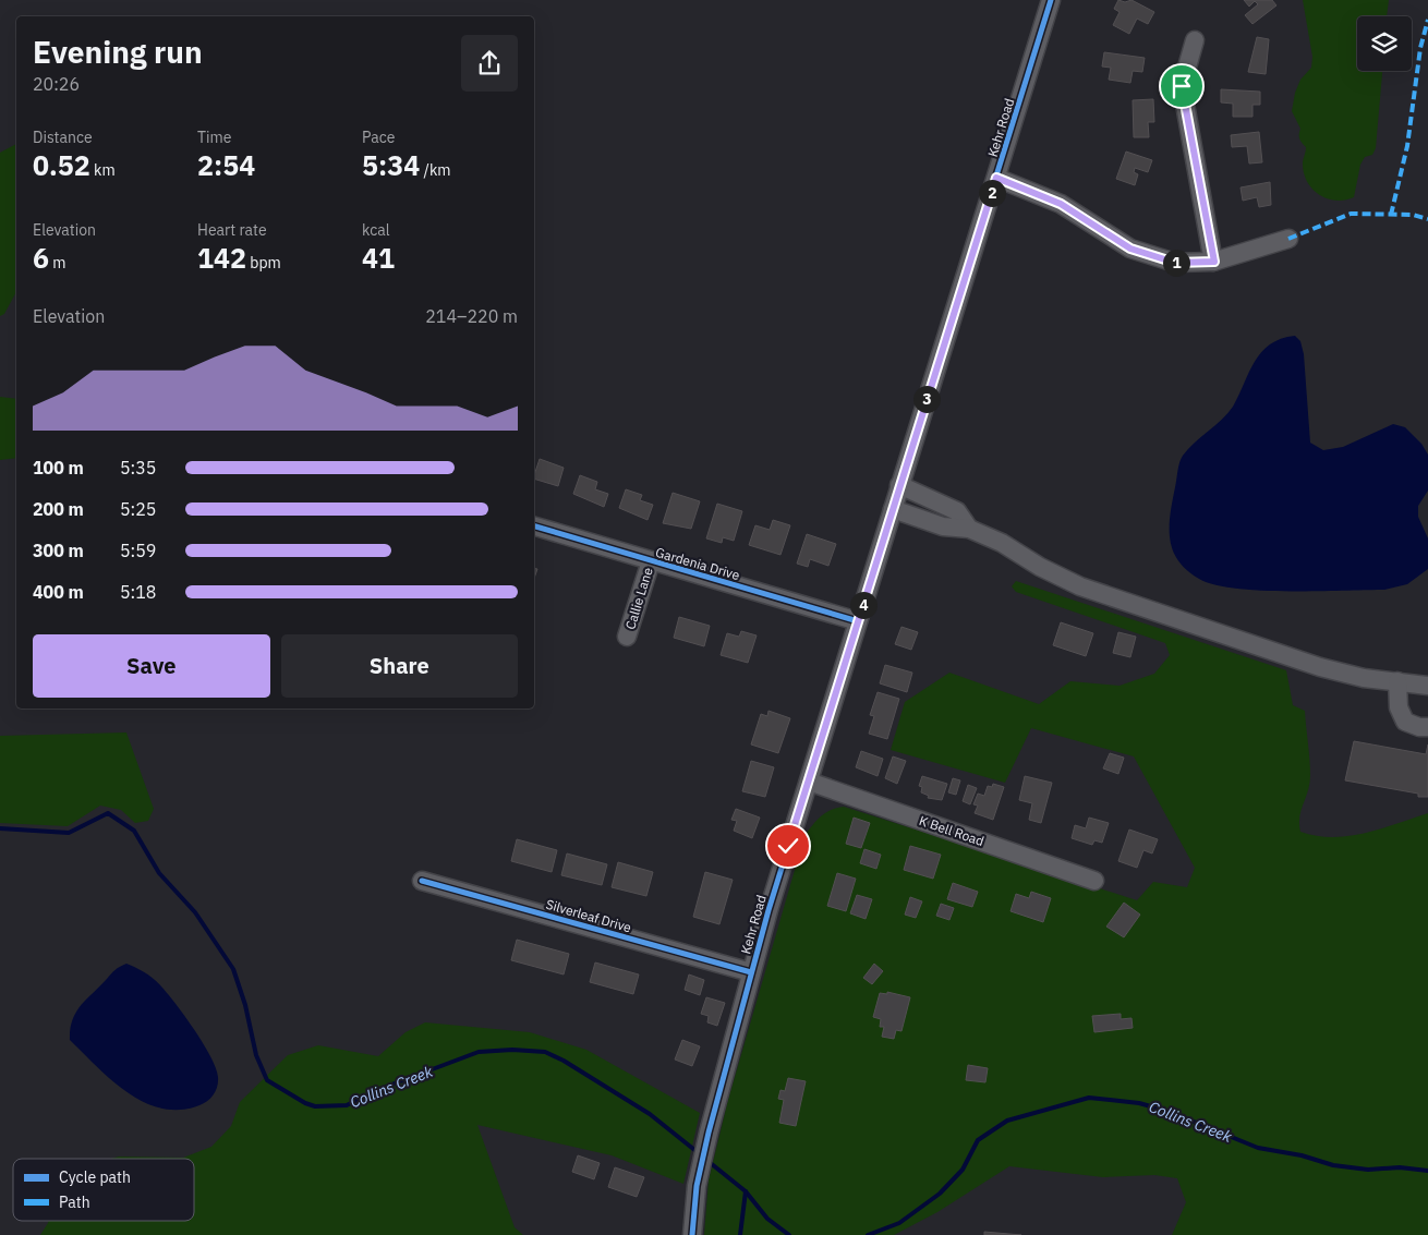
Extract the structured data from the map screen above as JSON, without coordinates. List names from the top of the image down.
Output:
{
  "streets": {
    "street": [
      "Kehr Road",
      "Gardenia Drive",
      "Callie Lane",
      "K Bell Road",
      "Silverleaf Drive"
    ]
  },
  "crossings": [
    ["Kehr Road", "Gardenia Drive"],
    ["Kehr Road", "K Bell Road"],
    ["Kehr Road", "Silverleaf Drive"],
    ["Gardenia Drive", "Callie Lane"]
  ],
  "water": ["Collins Creek"],
  "legend": ["Cycle path", "Path"],
  "page": {
    "heading": ["Evening run", "20:26"],
    "stats": [
      ["Distance", "0.52 km"],
      ["Time", "2:54"],
      ["Pace", "5:34 /km"],
      ["Elevation", "6 m"],
      ["Heart rate", "142 bpm"],
      ["kcal", "41"]
    ],
    "pins": [
      "2",
      "1",
      "3",
      "4"
    ],
    "chart": ["Elevation", "214–220 m"],
    "list": [
      {
        "name": "100 m",
        "note": "5:35"
      },
      {
        "name": "200 m",
        "note": "5:25"
      },
      {
        "name": "300 m",
        "note": "5:59"
      },
      {
        "name": "400 m",
        "note": "5:18"
      }
    ],
    "buttons": ["Save", "Share"]
  }
}
